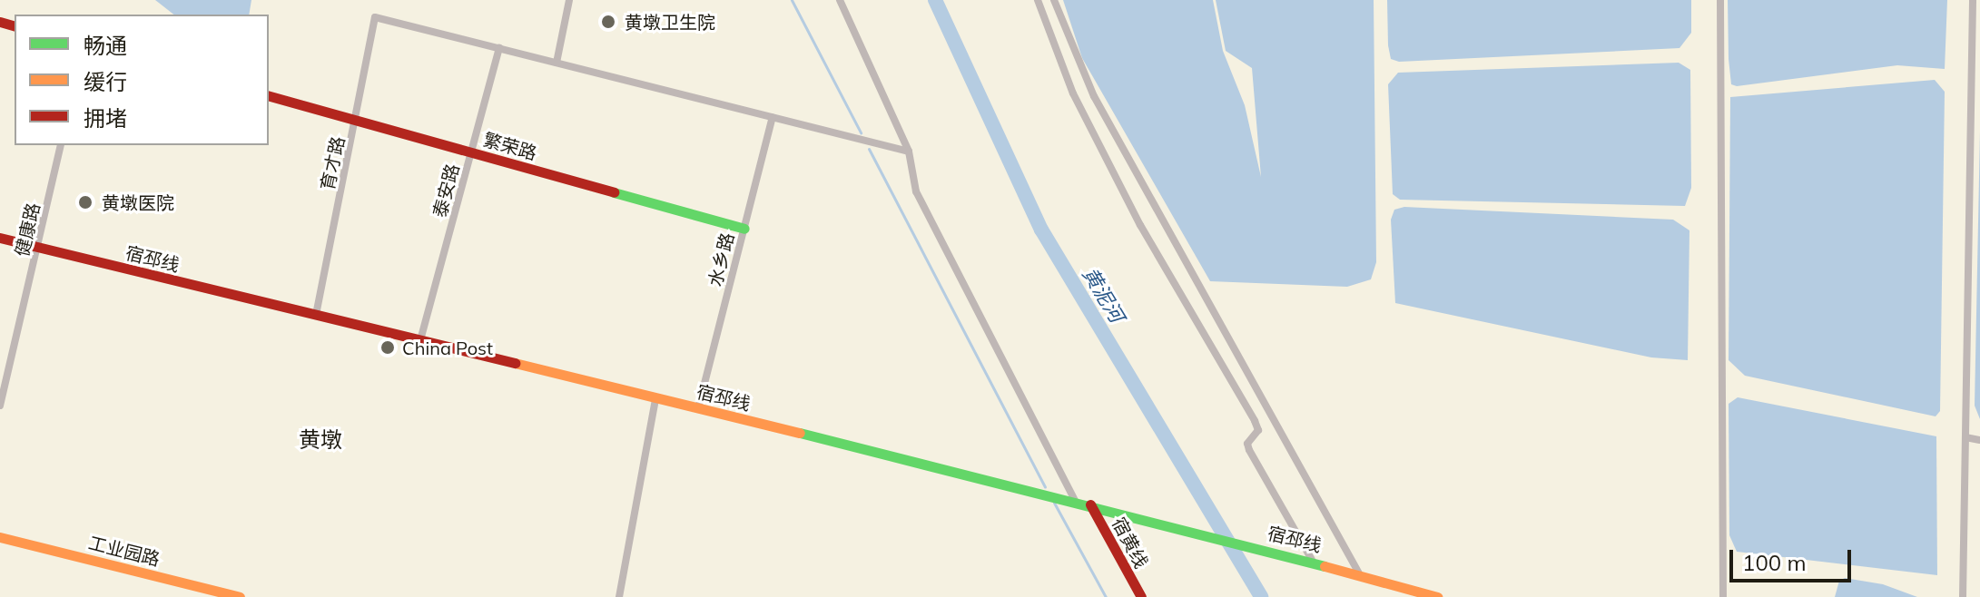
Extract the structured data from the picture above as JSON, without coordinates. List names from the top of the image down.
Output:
{
  "streets": {
    "street": [
      "繁荣路",
      "育才路",
      "泰安路",
      "健康路",
      "宿邳线",
      "水乡路",
      "宿黄线",
      "工业园路"
    ]
  },
  "crossings": [
    ["繁荣路", "育才路"],
    ["繁荣路", "泰安路"],
    ["繁荣路", "水乡路"],
    ["育才路", "泰安路"],
    ["育才路", "宿邳线"],
    ["泰安路", "宿邳线"],
    ["健康路", "宿邳线"],
    ["宿邳线", "水乡路"],
    ["宿邳线", "宿黄线"]
  ],
  "districts": ["黄墩"],
  "water": ["黄泥河"],
  "places": ["黄墩卫生院", "黄墩医院", "China Post"],
  "legend": ["畅通", "缓行", "拥堵"],
  "scale_bar": "100 m"
}
